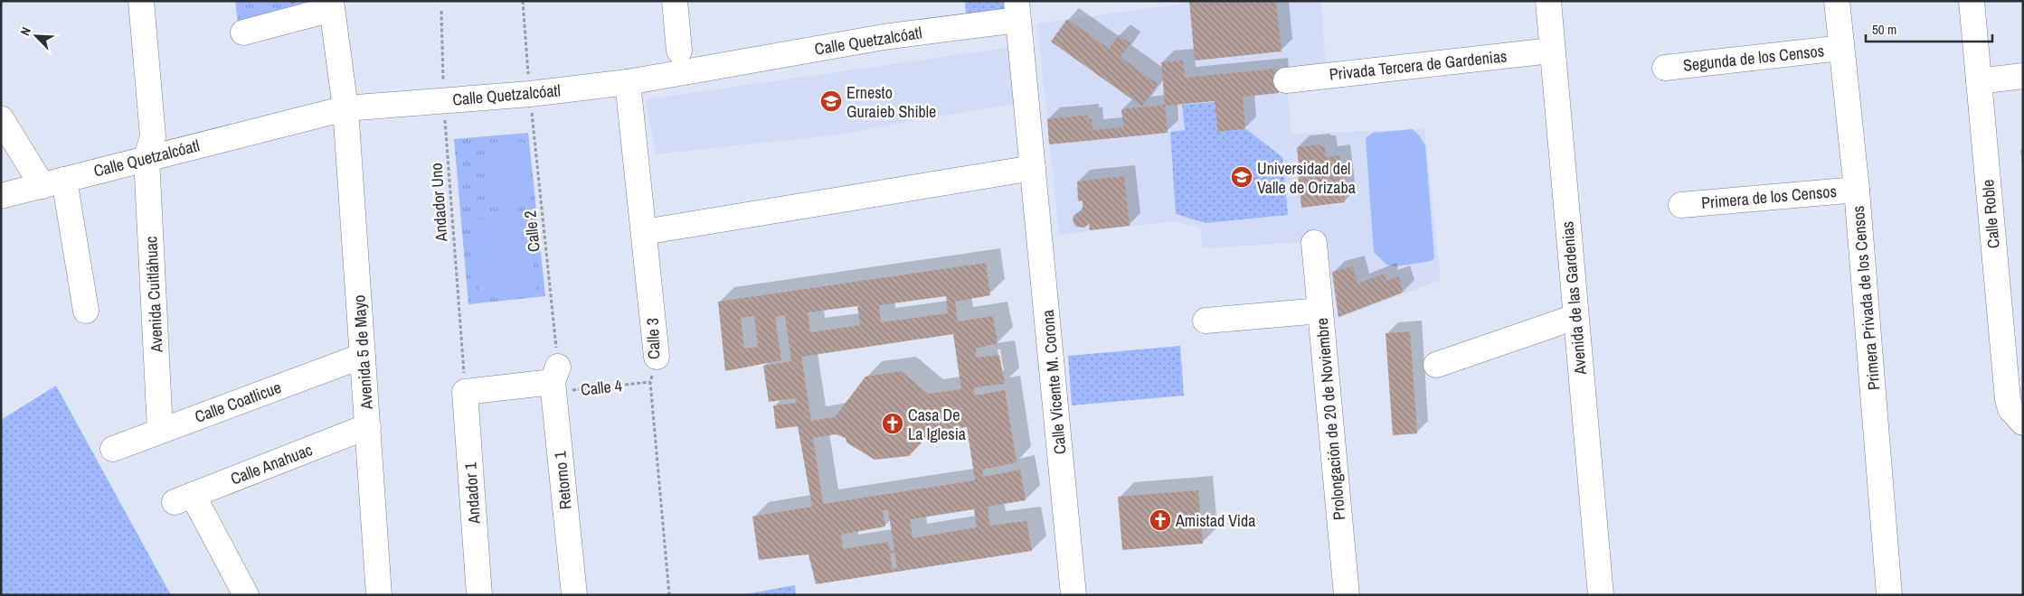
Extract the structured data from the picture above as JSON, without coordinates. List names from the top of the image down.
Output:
{
  "streets": {
    "street": [
      "Calle Quetzalcóatl",
      "Segunda de los Censos",
      "Privada Tercera de Gardenias",
      "Primera de los Censos",
      "Calle Roble",
      "Avenida Cuitláhuac",
      "Avenida de las Gardenias",
      "Primera Privada de los Censos",
      "Calle 3",
      "Avenida 5 de Mayo",
      "Calle Vicente M. Corona",
      "Calle Coatlicue",
      "Prolongación de 20 de Noviembre",
      "Calle Anahuac",
      "Retorno 1",
      "Andador 1"
    ],
    "path": ["Andador Uno", "Calle 2", "Calle 4"]
  },
  "crossings": [
    ["Calle Quetzalcóatl", "Andador Uno"],
    ["Calle Quetzalcóatl", "Calle 2"],
    ["Calle Quetzalcóatl", "Avenida Cuitláhuac"],
    ["Calle Quetzalcóatl", "Calle 3"],
    ["Calle Quetzalcóatl", "Avenida 5 de Mayo"],
    ["Calle Quetzalcóatl", "Calle Vicente M. Corona"],
    ["Segunda de los Censos", "Primera Privada de los Censos"],
    ["Privada Tercera de Gardenias", "Avenida de las Gardenias"],
    ["Primera de los Censos", "Primera Privada de los Censos"],
    ["Andador Uno", "Andador 1"],
    ["Calle 2", "Calle 4"],
    ["Calle 2", "Retorno 1"],
    ["Avenida Cuitláhuac", "Calle Coatlicue"],
    ["Calle 3", "Calle 4"],
    ["Avenida 5 de Mayo", "Calle Coatlicue"],
    ["Avenida 5 de Mayo", "Calle Anahuac"],
    ["Calle 4", "Retorno 1"]
  ],
  "places": {
    "school or university": ["Ernesto Guraieb Shible", "Universidad del Valle de Orizaba"],
    "church": ["Casa De La Iglesia", "Amistad Vida"]
  },
  "scale_bar": "50 m",
  "north": "top left"
}
